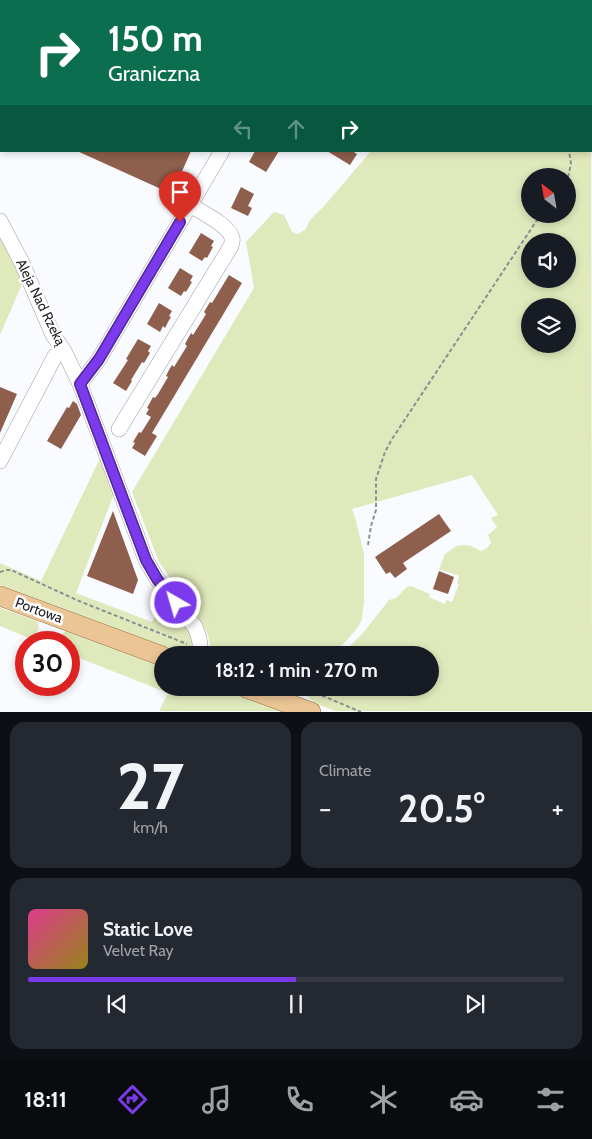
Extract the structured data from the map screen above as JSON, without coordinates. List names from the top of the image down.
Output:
{
  "streets": {
    "main road": ["Portowa"],
    "street": ["Aleja Nad Rzeką"]
  },
  "north": "top left",
  "page": {
    "turn": ["150 m", "Graniczna"],
    "limit": "30",
    "trip": "18:12 · 1 min · 270 m",
    "tile": [
      ["27", "km/h"],
      "Climate"
    ],
    "heat": ["−", "20.5°", "+"],
    "song": ["Static Love", "Velvet Ray"],
    "tabs": "18:11"
  }
}
